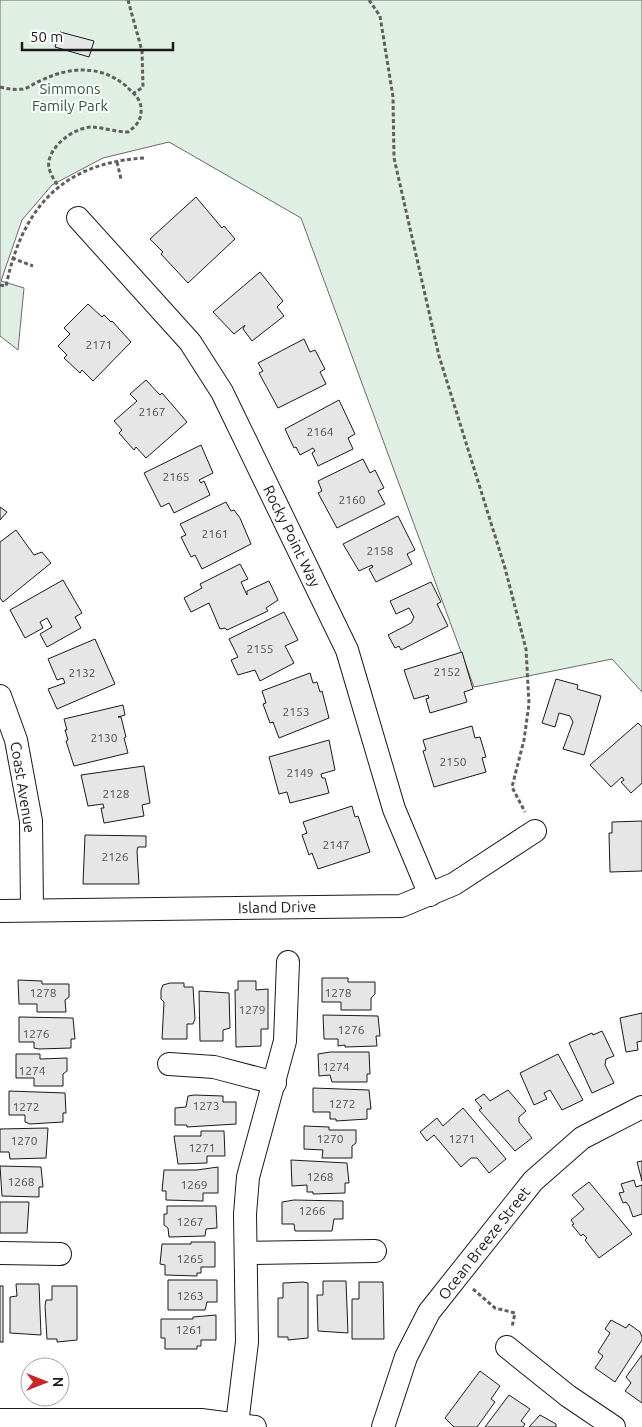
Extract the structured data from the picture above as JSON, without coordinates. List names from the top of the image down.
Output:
{
  "streets": {
    "street": [
      "Rocky Point Way",
      "Coast Avenue",
      "Island Drive",
      "Ocean Breeze Street"
    ]
  },
  "crossings": [
    ["Rocky Point Way", "Island Drive"],
    ["Coast Avenue", "Island Drive"]
  ],
  "parks": ["Simmons Family Park"],
  "house_numbers": [
    "2171",
    "2167",
    "2164",
    "2165",
    "2160",
    "2161",
    "2158",
    "2155",
    "2152",
    "2132",
    "2153",
    "2130",
    "2150",
    "2149",
    "2128",
    "2147",
    "2126",
    "1278",
    "1278",
    "1279",
    "1276",
    "1276",
    "1274",
    "1274",
    "1272",
    "1273",
    "1272",
    "1270",
    "1271",
    "1270",
    "1271",
    "1268",
    "1268",
    "1269",
    "1266",
    "1267",
    "1265",
    "1263",
    "1261"
  ],
  "scale_bar": "50 m",
  "north": "right"
}
